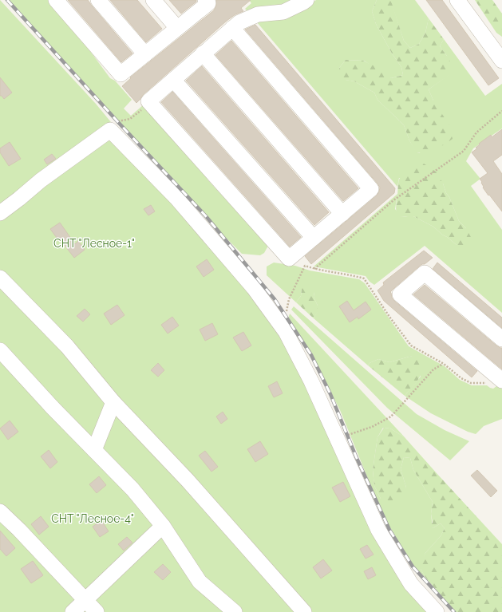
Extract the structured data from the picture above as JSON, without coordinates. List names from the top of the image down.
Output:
{
  "parks": ["СНТ \"Лесное-1\"", "СНТ \"Лесное-4\""]
}
